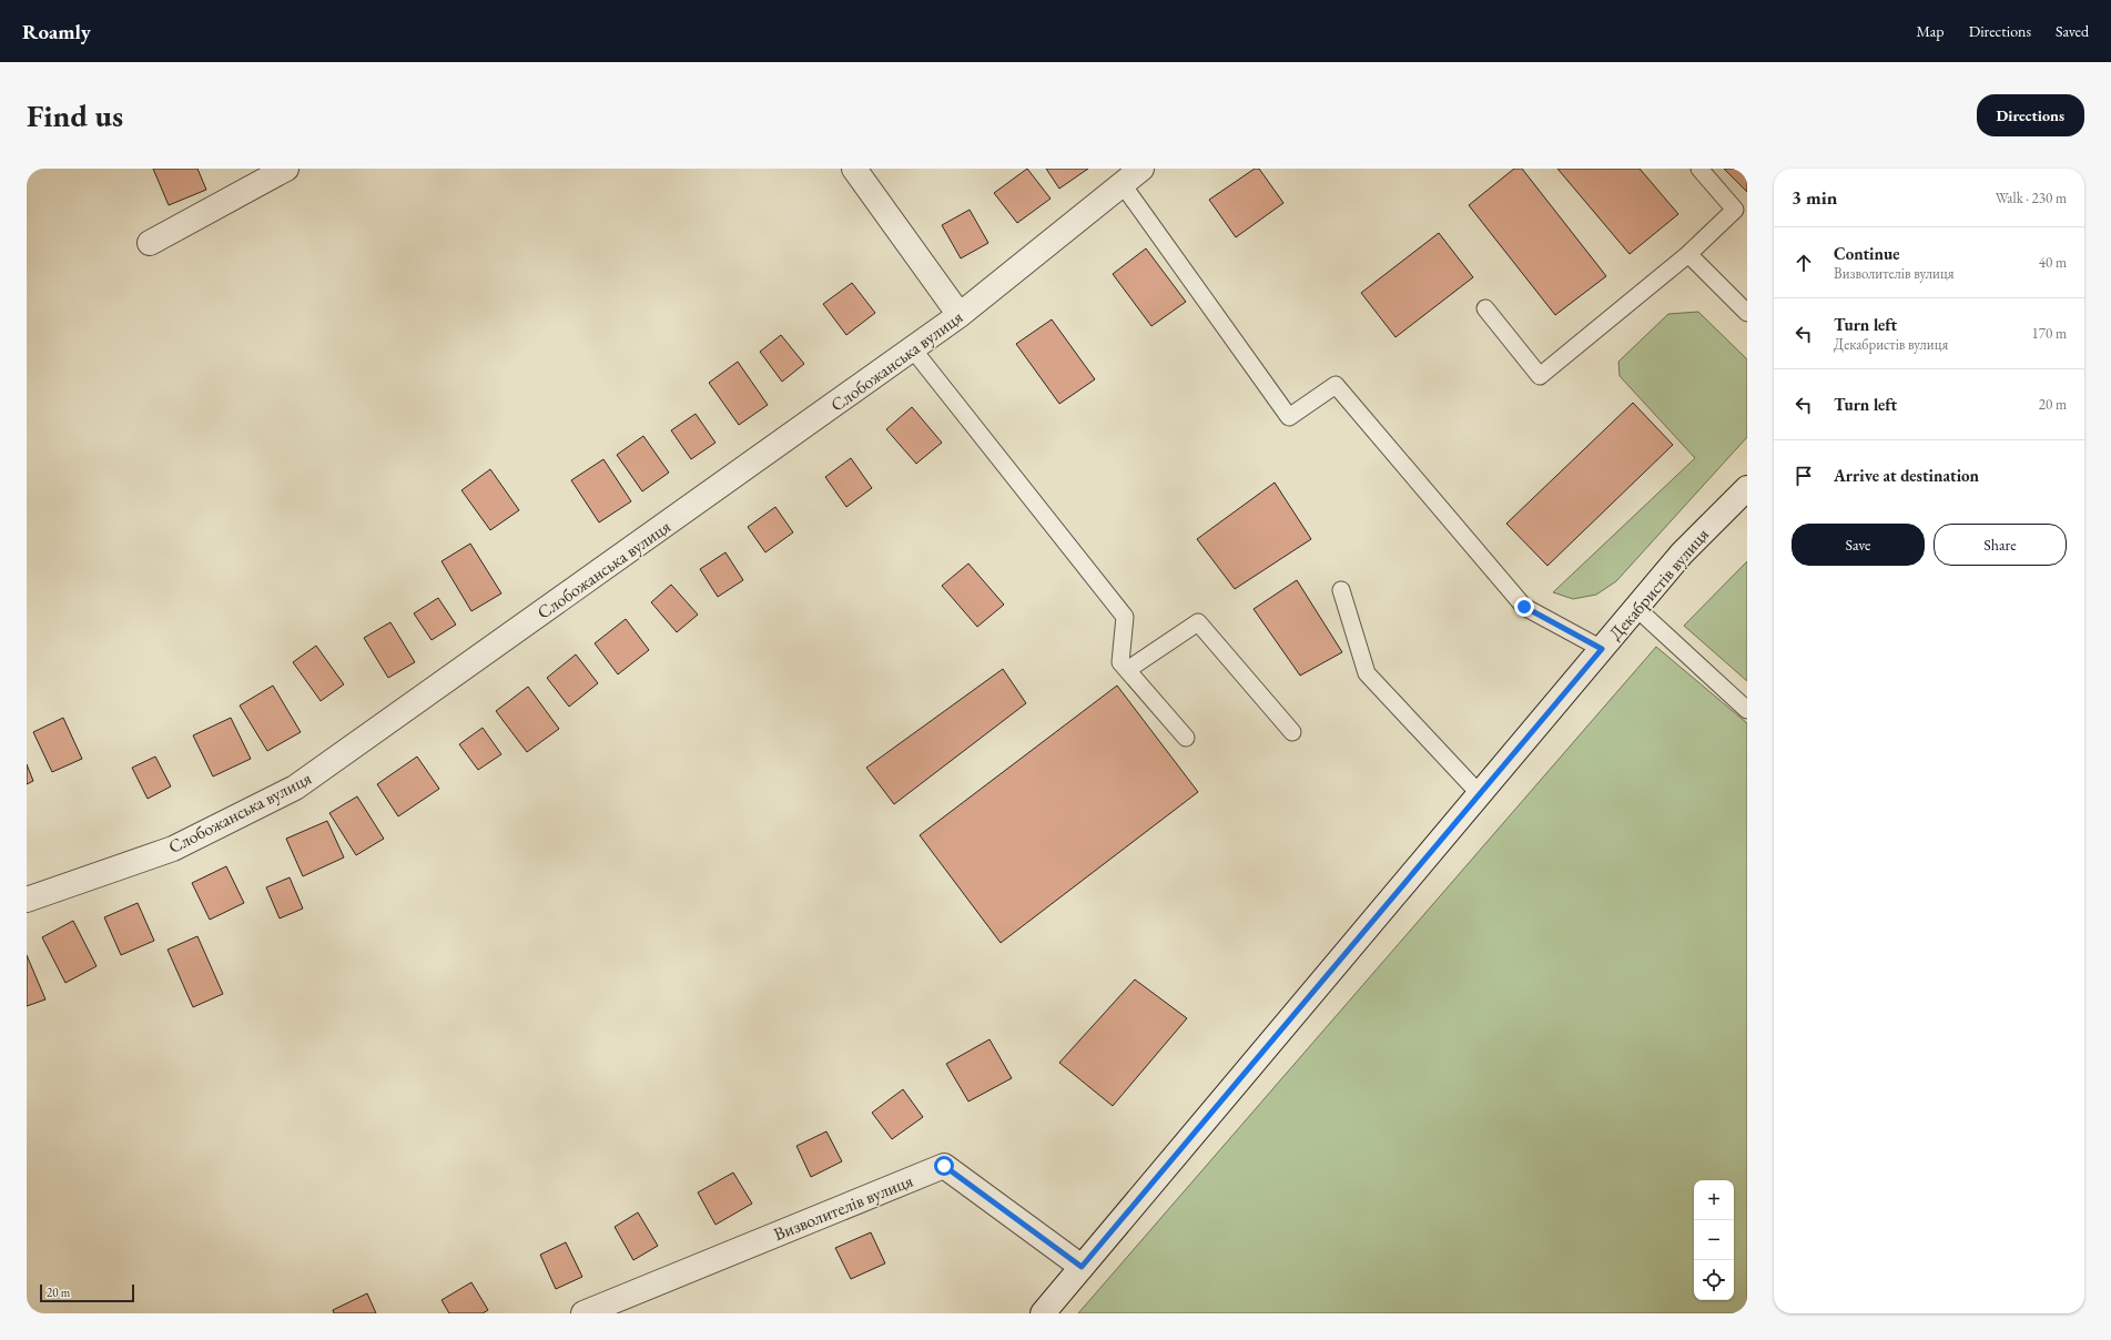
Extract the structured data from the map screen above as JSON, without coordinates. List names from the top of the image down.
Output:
{
  "streets": {
    "street": ["Слобожанська вулиця", "Декабристів вулиця", "Визволителів вулиця"]
  },
  "crossings": [
    ["Декабристів вулиця", "Визволителів вулиця"]
  ],
  "scale_bar": "20 m",
  "page": {
    "header": "Roamly",
    "nav": ["Map", "Directions", "Saved"],
    "buttons": [
      "Directions",
      ["Save", "Share"]
    ],
    "title": "Find us",
    "heading": ["3 min", "Walk · 230 m"],
    "list": [
      ["Continue", "Визволителів вулиця", "40 m"],
      ["Turn left", "Декабристів вулиця", "170 m"],
      ["Turn left", "20 m"],
      "Arrive at destination"
    ],
    "map_buttons": ["+", "−"],
    "scale": "20 m"
  }
}
